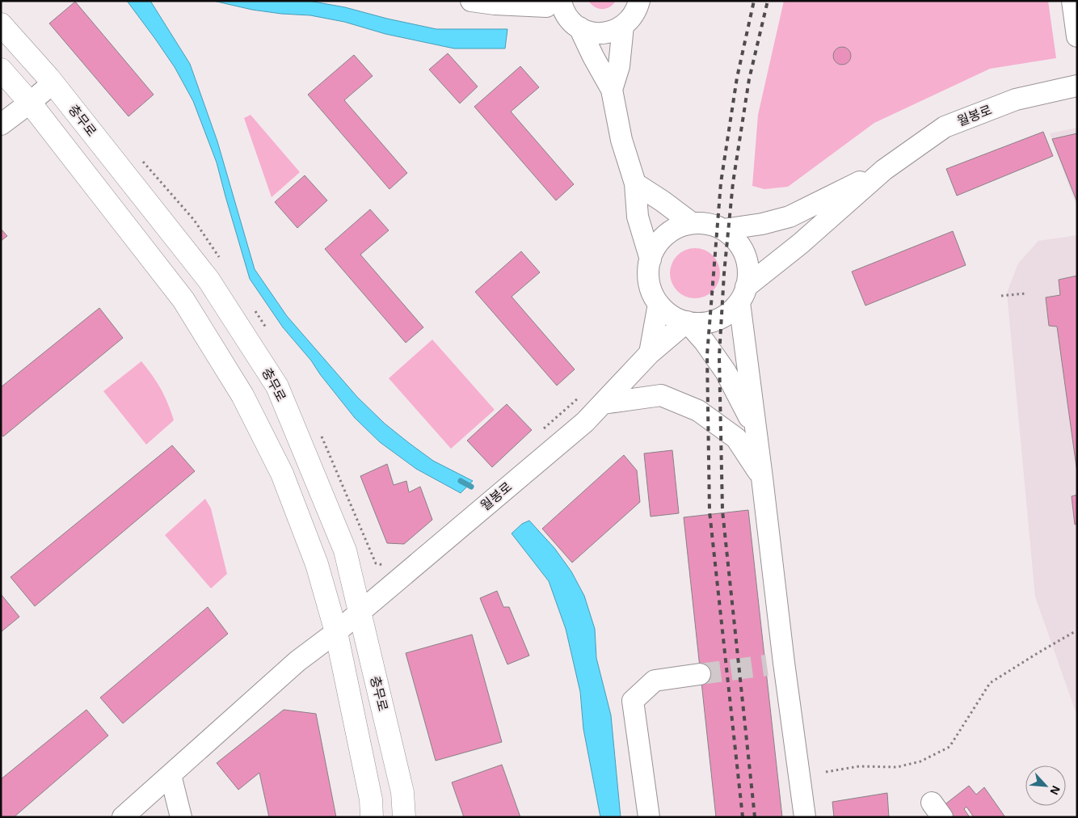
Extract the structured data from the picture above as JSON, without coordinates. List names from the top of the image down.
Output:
{
  "streets": {
    "main road": ["충무로"],
    "street": ["월봉로"]
  },
  "crossings": [
    ["월봉로", "충무로"]
  ],
  "north": "bottom right"
}
